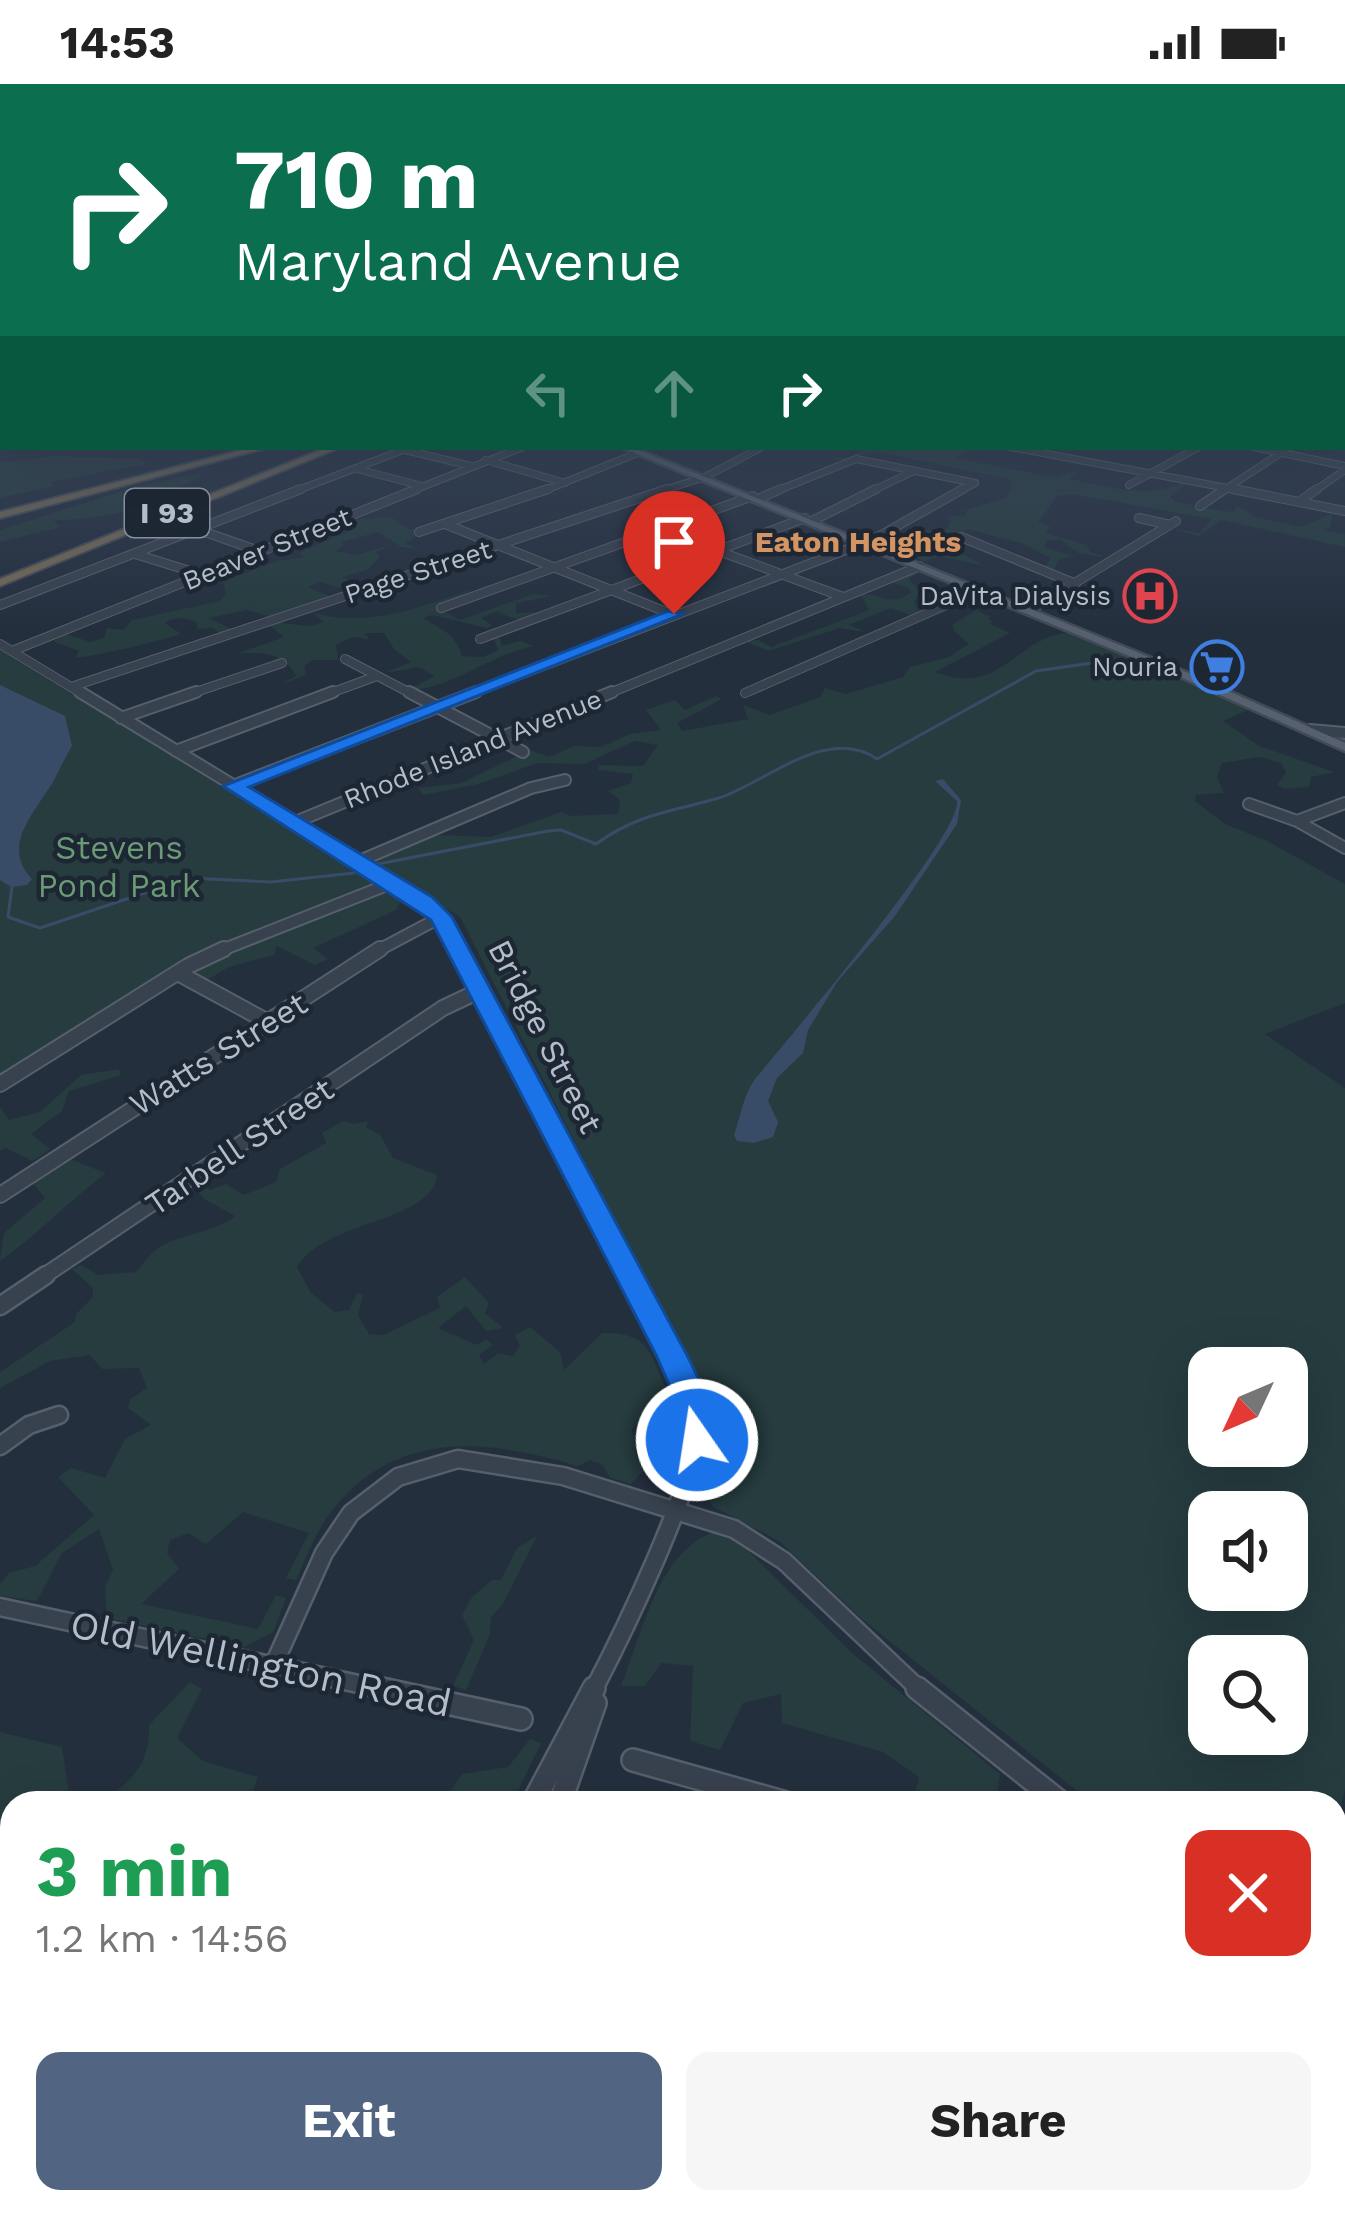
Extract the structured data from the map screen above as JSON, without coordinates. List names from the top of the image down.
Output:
{
  "streets": {
    "highway": ["I 93"],
    "street": [
      "Beaver Street",
      "Page Street",
      "Rhode Island Avenue",
      "Bridge Street",
      "Watts Street",
      "Tarbell Street",
      "Old Wellington Road"
    ]
  },
  "crossings": [
    ["Beaver Street", "Bridge Street"],
    ["Page Street", "Bridge Street"],
    ["Rhode Island Avenue", "Bridge Street"],
    ["Bridge Street", "Watts Street"],
    ["Bridge Street", "Tarbell Street"]
  ],
  "districts": ["Eaton Heights"],
  "parks": ["Stevens Pond Park"],
  "places": {
    "hospital": ["DaVita Dialysis"],
    "supermarket": ["Nouria"]
  },
  "north": "bottom left",
  "page": {
    "status": "14:53",
    "turn": ["710 m", "Maryland Avenue"],
    "heading": ["3 min", "1.2 km · 14:56"],
    "buttons": ["Exit", "Share"]
  }
}
